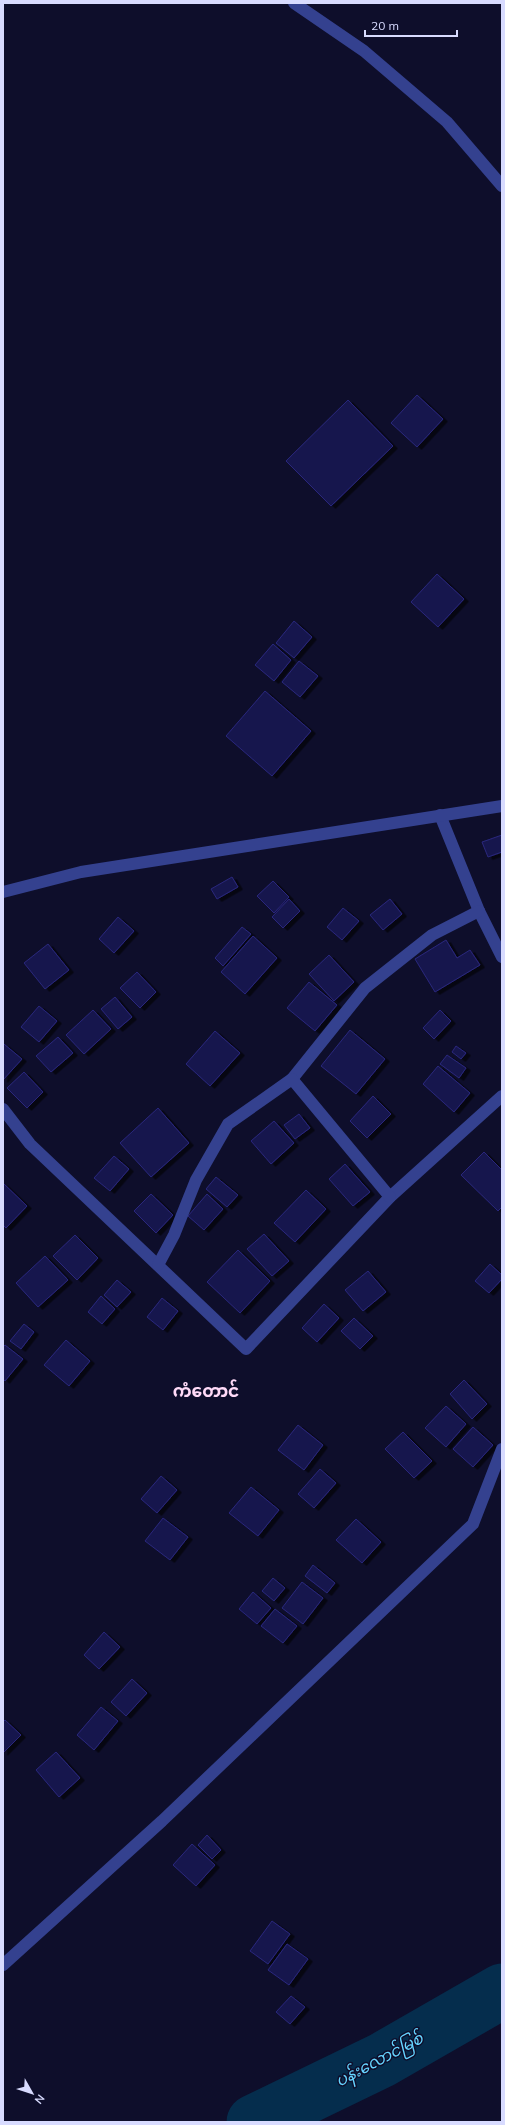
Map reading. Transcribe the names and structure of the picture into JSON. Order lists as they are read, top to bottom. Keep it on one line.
{"districts":["ကံတောင်"],"water":["ပန်းလောင်မြစ်"],"scale_bar":"20 m","north":"bottom right"}
